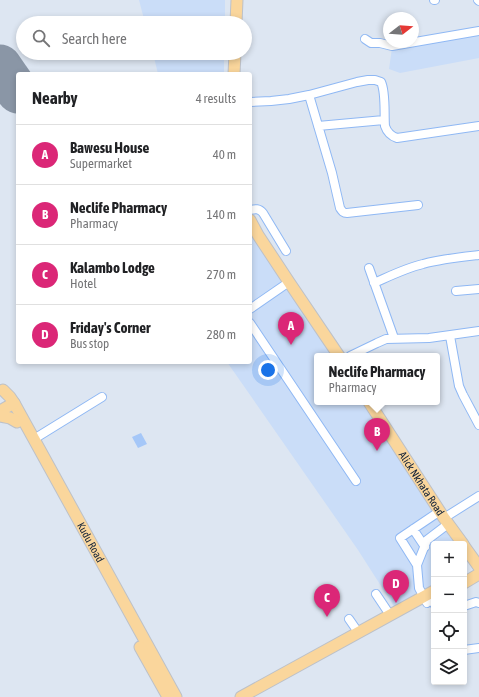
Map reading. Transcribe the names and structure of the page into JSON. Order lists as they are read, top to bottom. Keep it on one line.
{"streets":{"main road":["Alick Nkhata Road","Kudu Road"]},"north":"right","page":{"search":"Search here","heading":["Nearby","4 results"],"list":[{"mark":"A","name":"Bawesu House","note":"Supermarket","value":"40 m"},{"mark":"B","name":"Neclife Pharmacy","note":"Pharmacy","value":"140 m"},{"mark":"C","name":"Kalambo Lodge","note":"Hotel","value":"270 m"},{"mark":"D","name":"Friday's Corner","note":"Bus stop","value":"280 m"}],"pins":["A","B","D","C"],"popup":["Neclife Pharmacy","Pharmacy"],"map_buttons":["+","−"]}}
